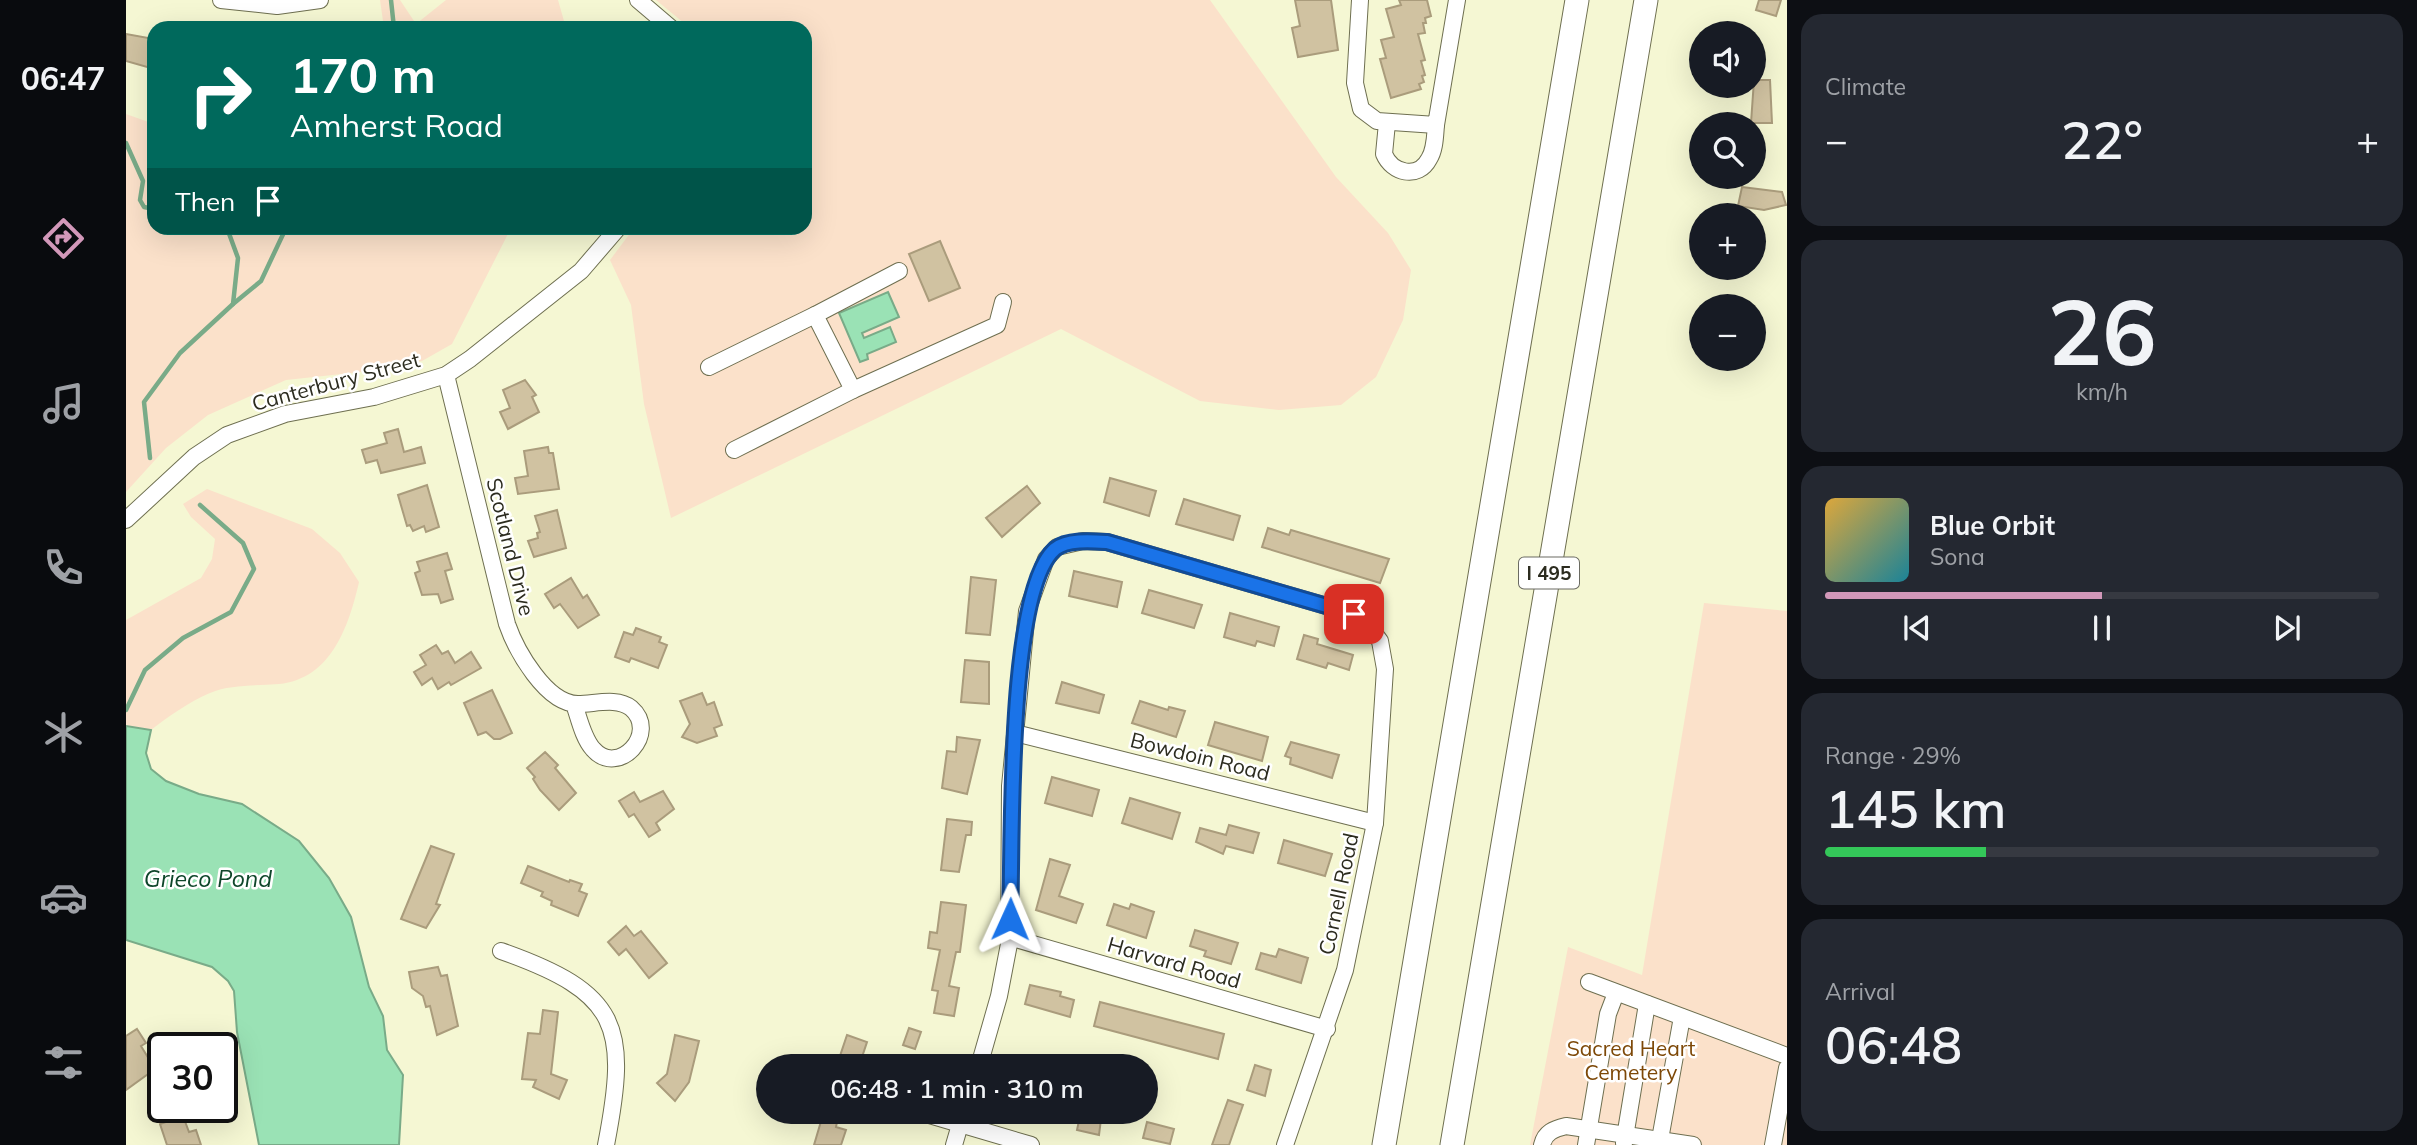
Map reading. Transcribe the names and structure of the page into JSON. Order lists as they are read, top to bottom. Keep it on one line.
{"streets":{"highway":["I 495"],"street":["Canterbury Street","Scotland Drive","Bowdoin Road","Cornell Road","Harvard Road"]},"crossings":[["Canterbury Street","Scotland Drive"],["Bowdoin Road","Cornell Road"],["Cornell Road","Harvard Road"]],"water":["Grieco Pond"],"parks":["Sacred Heart Cemetery"],"page":{"tabs":"06:47","tile":["Climate",["26","km/h"],["Range · 29%","145 km"],["Arrival","06:48"]],"map_buttons":["+","−"],"turn":["170 m","Amherst Road"],"heat":["−","22°","+"],"then":"Then","song":["Blue Orbit","Sona"],"limit":"30","trip":"06:48 · 1 min · 310 m"}}
